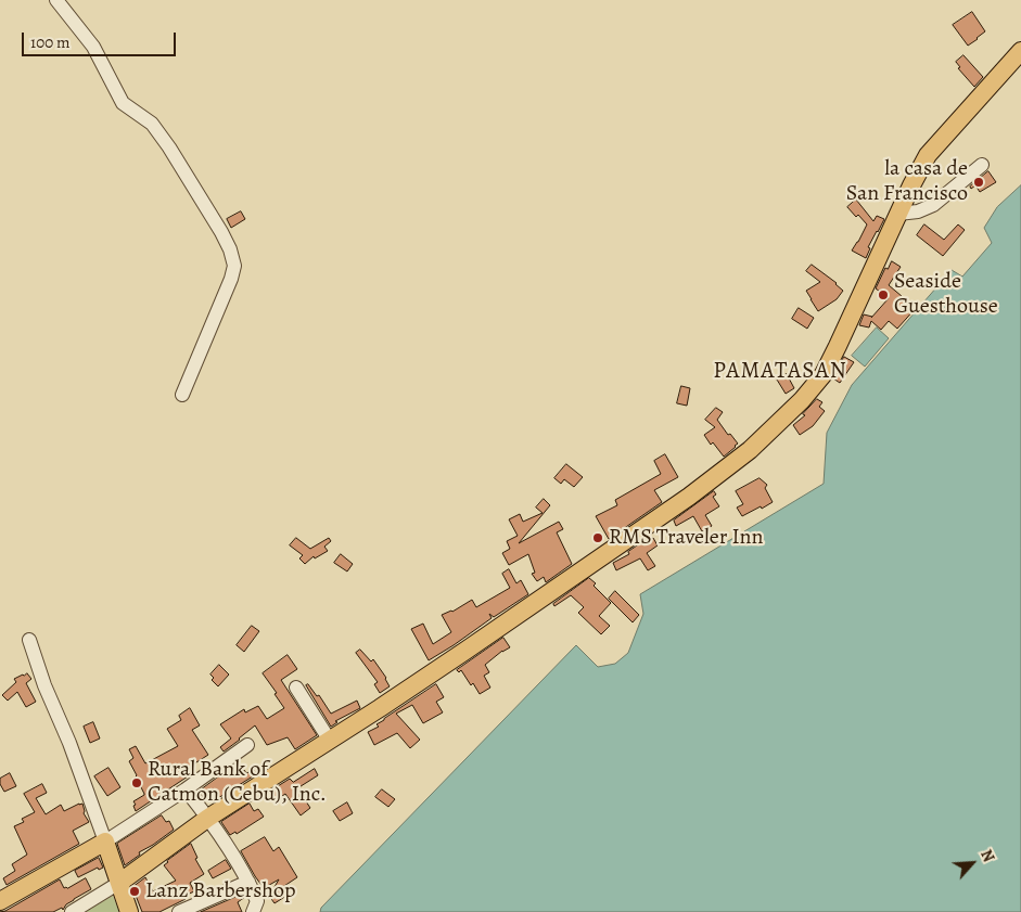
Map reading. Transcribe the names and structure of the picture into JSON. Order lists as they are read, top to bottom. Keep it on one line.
{"districts":["PAMATASAN"],"places":["la casa de San Francisco","Seaside Guesthouse","RMS Traveler Inn","Rural Bank of Catmon (Cebu), Inc.","Lanz Barbershop"],"scale_bar":"100 m","north":"top right"}
